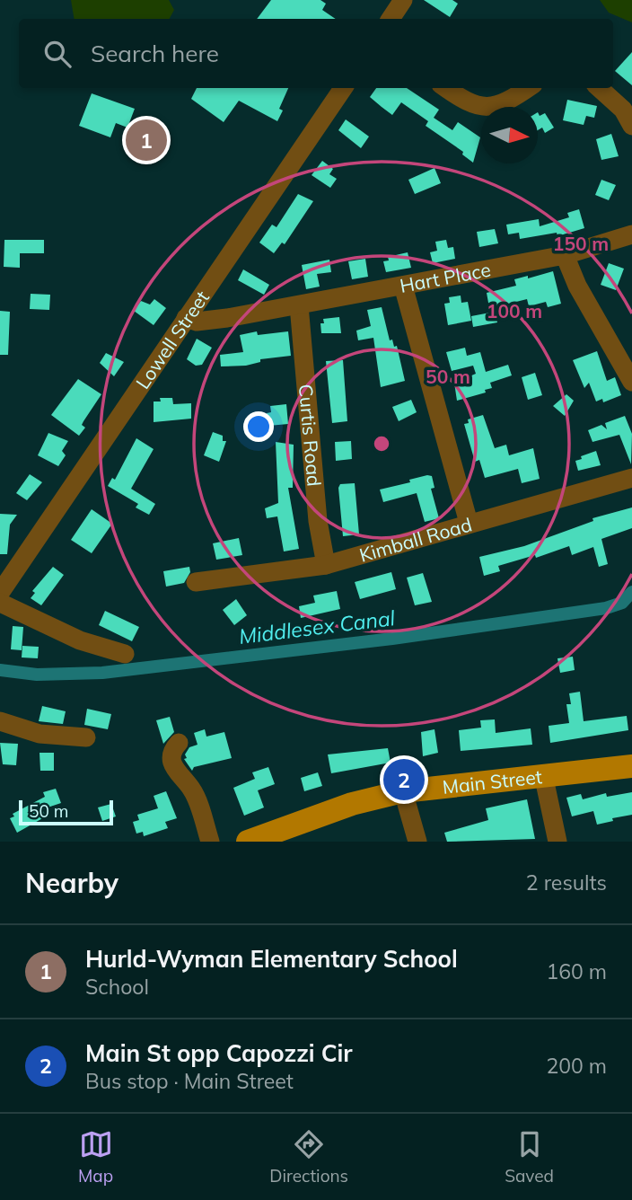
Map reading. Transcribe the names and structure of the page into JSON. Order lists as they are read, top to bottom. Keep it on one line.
{"streets":{"main road":["Main Street"],"street":["Hart Place","Lowell Street","Curtis Road","Kimball Road"]},"crossings":[["Hart Place","Lowell Street"],["Hart Place","Curtis Road"],["Curtis Road","Kimball Road"]],"water":["Middlesex Canal"],"scale_bar":"50 m","north":"right","page":{"search":"Search here","pins":["1","2"],"scale":"50 m","heading":["Nearby","2 results"],"list":[{"mark":"1","name":"Hurld-Wyman Elementary School","note":"School","value":"160 m"},{"mark":"2","name":"Main St opp Capozzi Cir","note":"Bus stop · Main Street","value":"200 m"}],"nav":["Map","Directions","Saved"]},"rings":["150 m","100 m","50 m"]}
